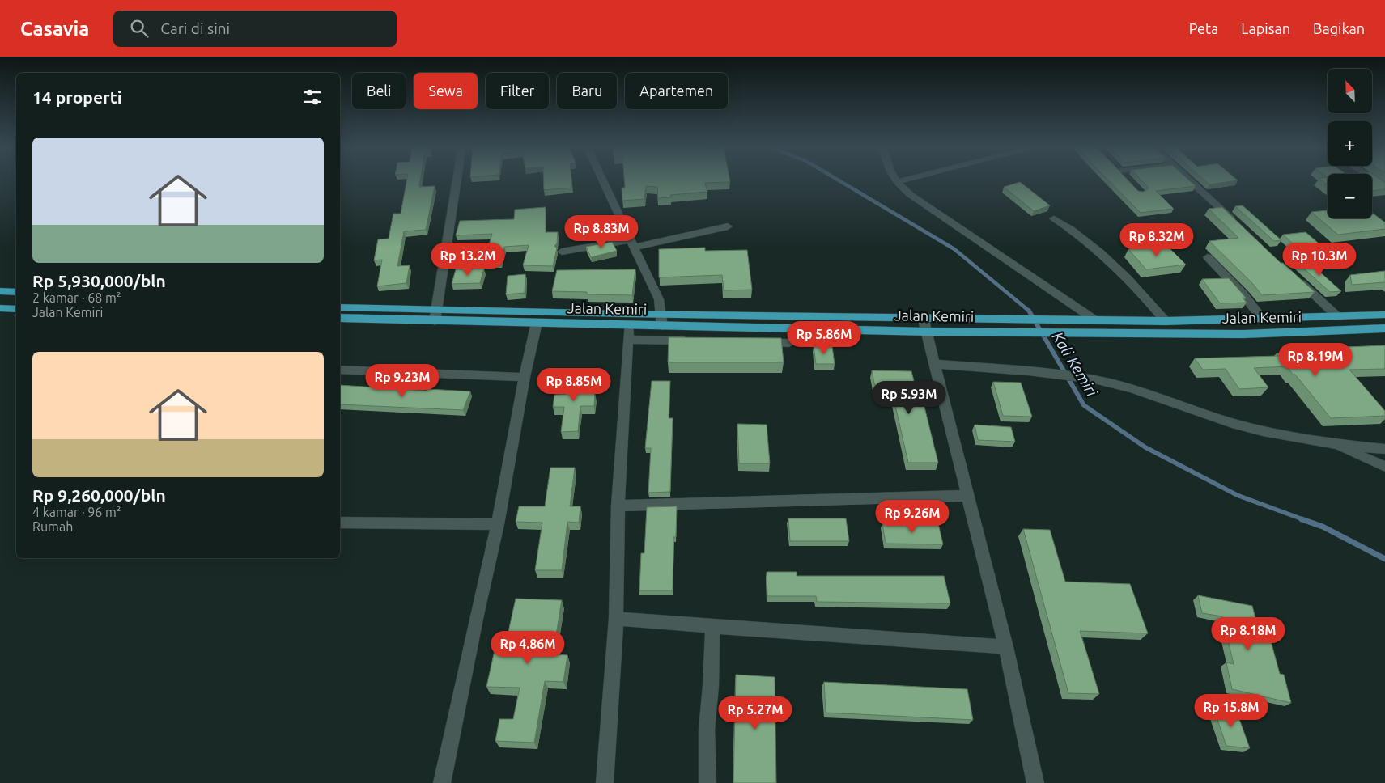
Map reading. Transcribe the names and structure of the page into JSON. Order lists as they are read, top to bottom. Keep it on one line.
{"streets":{"highway":["Jalan Kemiri"]},"water":["Kali Kemiri"],"north":"top left","page":{"header":"Casavia","search":"Cari di sini","nav":["Peta","Lapisan","Bagikan"],"map_buttons":["+","−"],"chip":["Beli","Sewa","Filter","Baru","Apartemen"],"heading":"14 properti","list":[{"name":"Rp 5,930,000/bln","note":"2 kamar · 68 m² · Jalan Kemiri"},{"name":"Rp 9,260,000/bln","note":"4 kamar · 96 m² · Rumah"}],"price":["Rp 8.83M","Rp 8.32M","Rp 13.2M","Rp 10.3M","Rp 5.86M","Rp 8.19M","Rp 9.23M","Rp 8.85M","Rp 5.93M","Rp 9.26M","Rp 8.18M","Rp 4.86M","Rp 15.8M","Rp 5.27M"]}}
